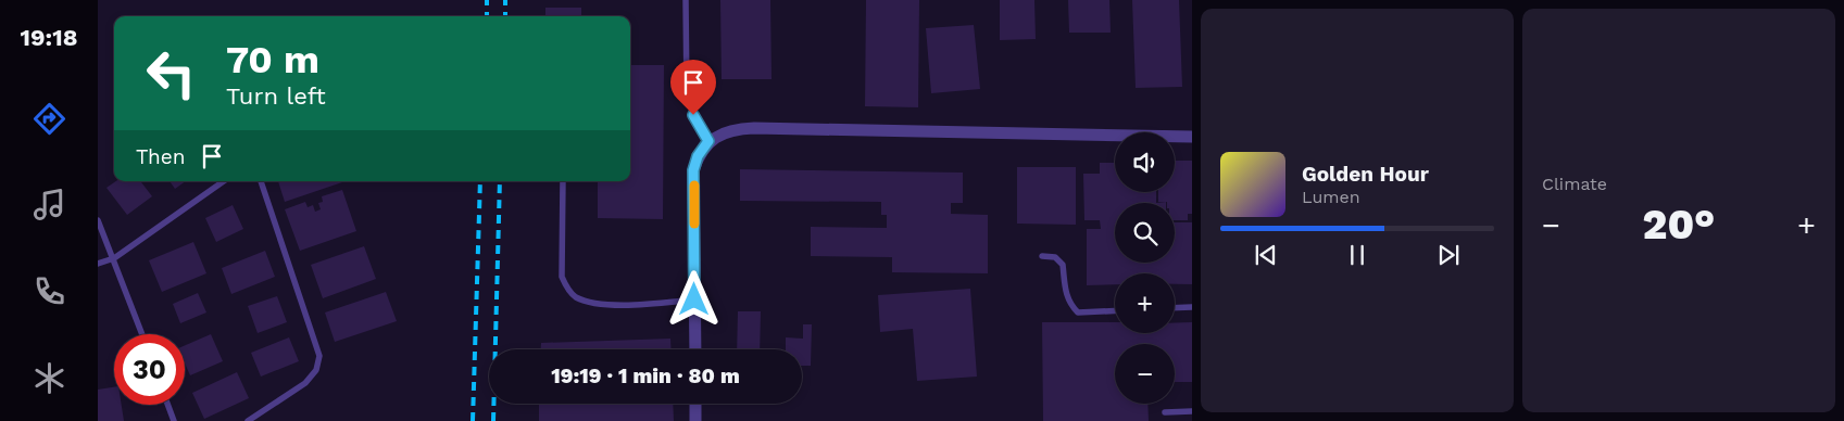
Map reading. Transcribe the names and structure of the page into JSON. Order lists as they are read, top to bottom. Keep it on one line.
{"page":{"tabs":"19:18","tile":"Climate","turn":["70 m","Turn left"],"then":"Then","map_buttons":["+","−"],"song":["Golden Hour","Lumen"],"heat":["−","20°","+"],"limit":"30","trip":"19:19 · 1 min · 80 m"}}
